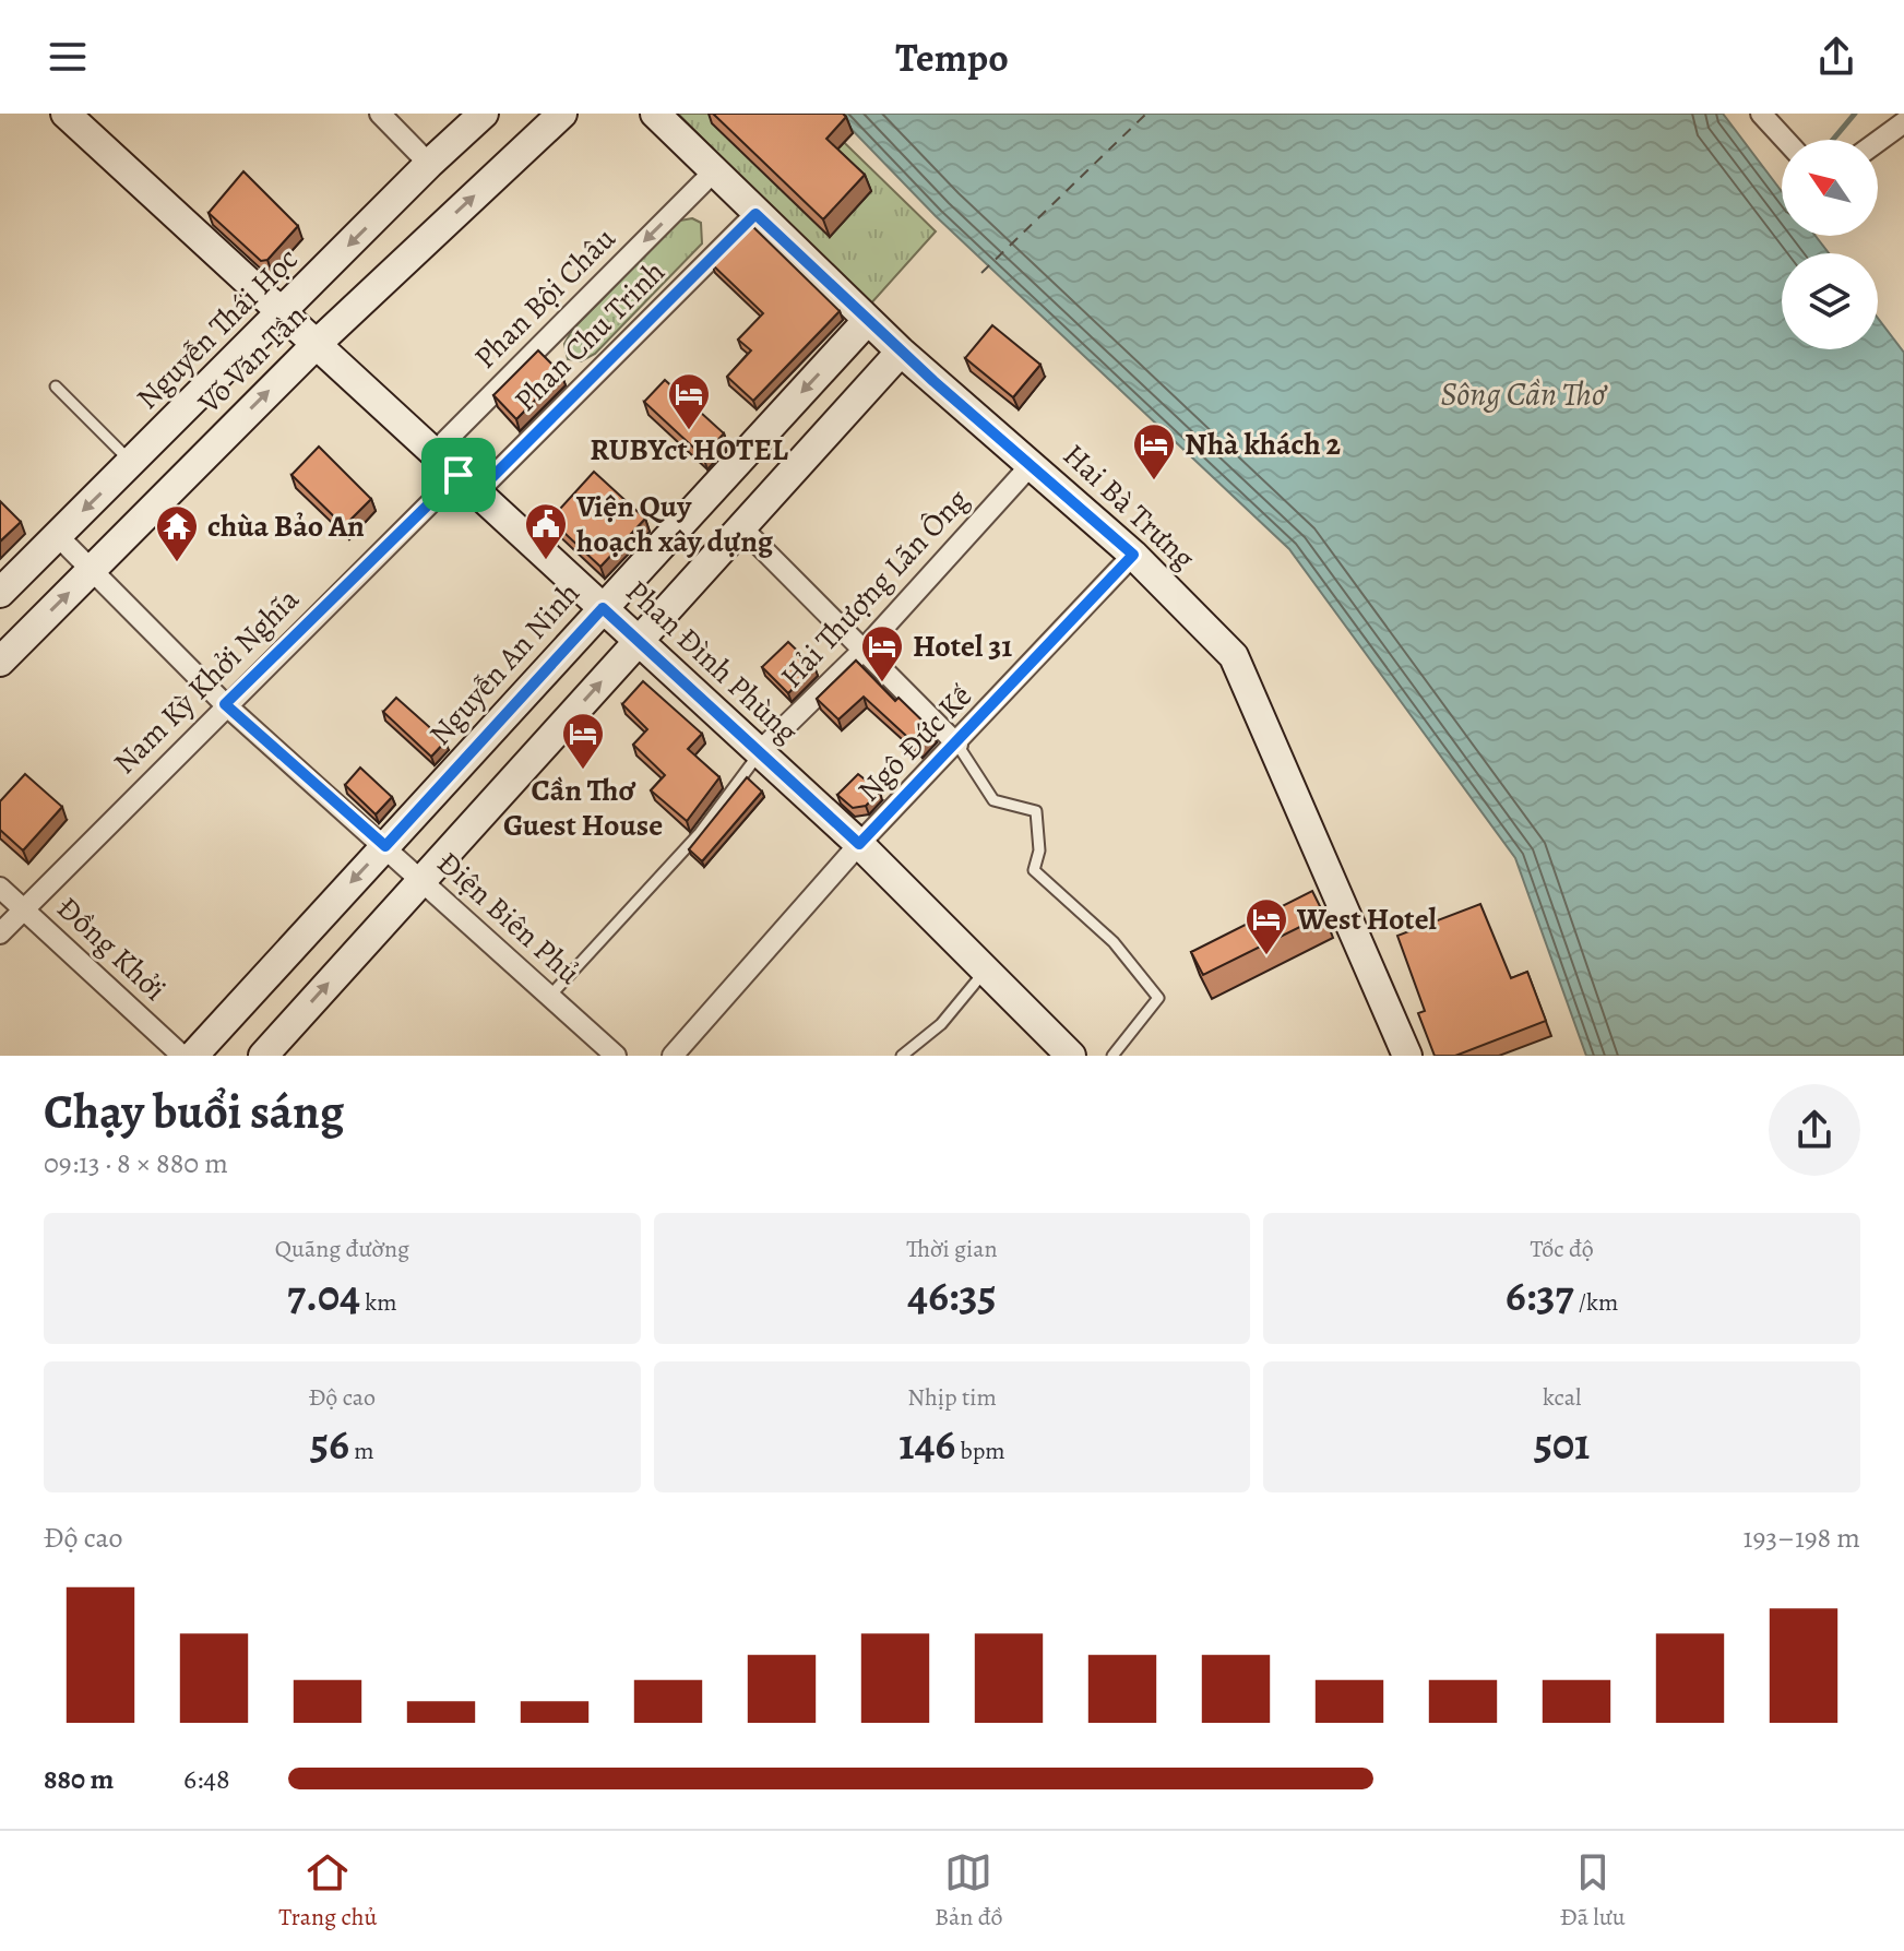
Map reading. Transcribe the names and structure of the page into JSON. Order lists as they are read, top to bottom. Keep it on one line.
{"streets":{"street":["Phan Bội Châu","Nguyễn Thái Học","Phan Chu Trinh","Võ Văn Tần","Hai Bà Trưng","Hải Thượng Lãn Ông","Phan Đình Phùng","Nguyễn An Ninh","Nam Kỳ Khởi Nghĩa","Ngô Đức Kế","Điện Biên Phủ","Đồng Khởi"]},"crossings":[["Phan Bội Châu","Phan Chu Trinh"],["Phan Bội Châu","Hai Bà Trưng"],["Phan Bội Châu","Phan Đình Phùng"],["Phan Bội Châu","Nam Kỳ Khởi Nghĩa"],["Nguyễn Thái Học","Phan Đình Phùng"],["Nguyễn Thái Học","Điện Biên Phủ"],["Phan Chu Trinh","Hai Bà Trưng"],["Phan Chu Trinh","Phan Đình Phùng"],["Phan Chu Trinh","Nam Kỳ Khởi Nghĩa"],["Võ Văn Tần","Phan Đình Phùng"],["Võ Văn Tần","Điện Biên Phủ"],["Hai Bà Trưng","Hải Thượng Lãn Ông"],["Hai Bà Trưng","Nguyễn An Ninh"],["Hai Bà Trưng","Ngô Đức Kế"],["Hải Thượng Lãn Ông","Phan Đình Phùng"],["Phan Đình Phùng","Nguyễn An Ninh"],["Phan Đình Phùng","Nam Kỳ Khởi Nghĩa"],["Phan Đình Phùng","Ngô Đức Kế"],["Nguyễn An Ninh","Điện Biên Phủ"],["Nam Kỳ Khởi Nghĩa","Điện Biên Phủ"],["Nam Kỳ Khởi Nghĩa","Đồng Khởi"]],"one_way":["Phan Bội Châu","Nguyễn Thái Học","Võ Văn Tần"],"water":["Sông Cần Thơ"],"places":{"hotel":["RUBYct HOTEL","Nhà khách 2","Hotel 31","Cần Thơ Guest House","West Hotel"],"public building":["Viện Quy hoạch xây dựng"],"temple":["chùa Bảo An"]},"north":"top left","page":{"header":"Tempo","heading":["Chạy buổi sáng","09:13 · 8 × 880 m"],"stats":[["Quãng đường","7.04 km"],["Thời gian","46:35"],["Tốc độ","6:37 /km"],["Độ cao","56 m"],["Nhịp tim","146 bpm"],["kcal","501"]],"chart":["Độ cao","193–198 m"],"list":[{"name":"880 m","note":"6:48"}],"tabs":["Trang chủ","Bản đồ","Đã lưu"]}}
